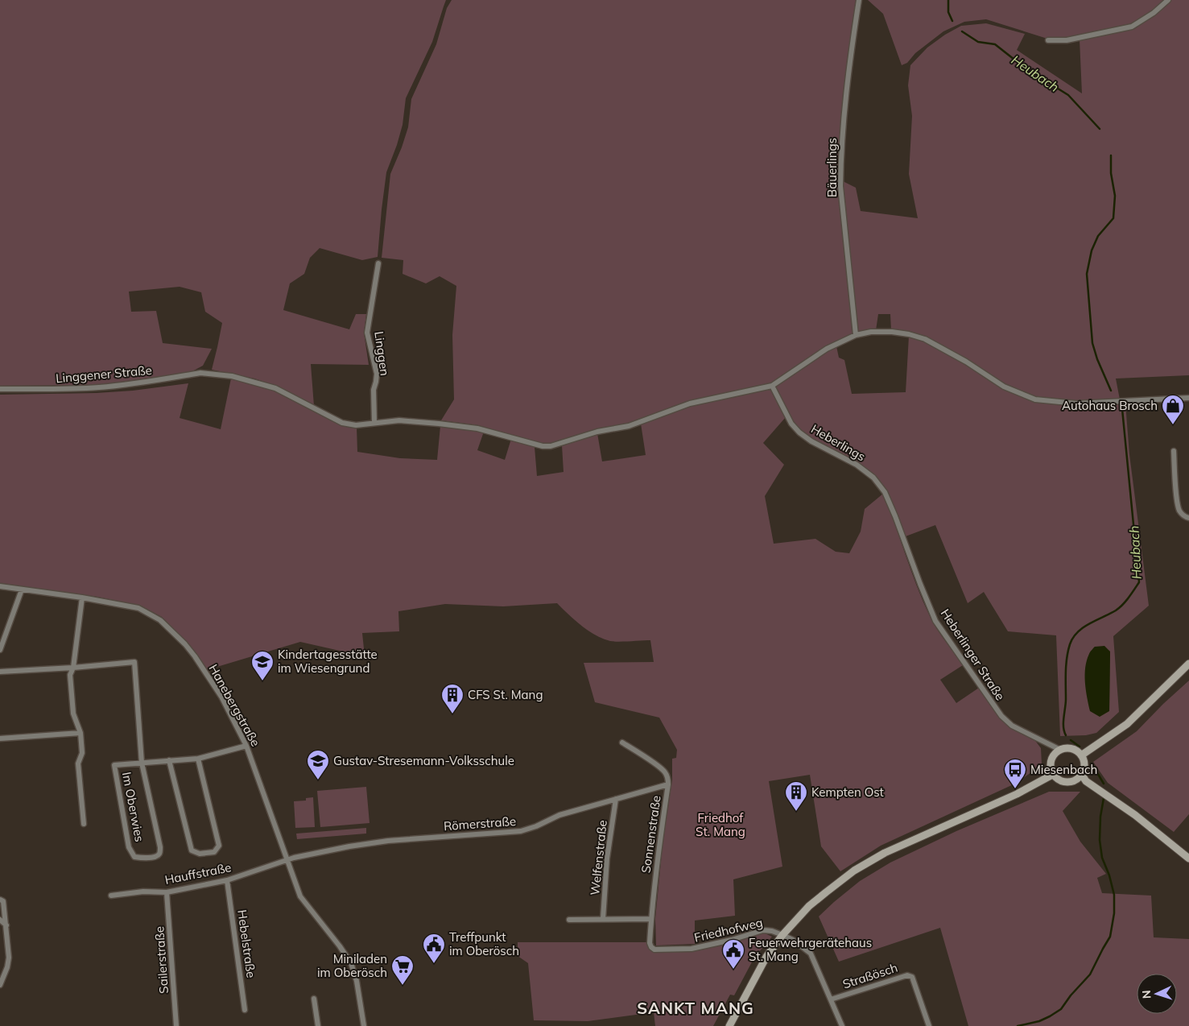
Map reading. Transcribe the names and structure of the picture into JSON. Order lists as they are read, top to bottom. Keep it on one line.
{"streets":{"street":["Bäuerlings","Linggen","Linggener Straße","Heberlings","Heberlinger Straße","Hanebergstraße","Im Oberwies","Römerstraße","Sonnenstraße","Welfenstraße","Hauffstraße","Friedhofweg","Hebelstraße","Sailerstraße","Straßösch"]},"crossings":[["Linggen","Linggener Straße"],["Linggener Straße","Heberlings"],["Heberlings","Heberlinger Straße"],["Hanebergstraße","Im Oberwies"],["Hanebergstraße","Römerstraße"],["Hanebergstraße","Hauffstraße"],["Römerstraße","Sonnenstraße"],["Römerstraße","Welfenstraße"],["Römerstraße","Hauffstraße"],["Sonnenstraße","Friedhofweg"],["Hauffstraße","Hebelstraße"],["Hauffstraße","Sailerstraße"],["Friedhofweg","Straßösch"]],"districts":["SANKT MANG"],"water":["Heubach"],"parks":["Friedhof St. Mang"],"places":{"shop":["Autohaus Brosch"],"school or university":["Kindertagesstätte im Wiesengrund","Gustav-Stresemann-Volksschule"],"building":["CFS St. Mang","Kempten Ost"],"bus stop":["Miesenbach"],"public building":["Treffpunkt im Oberösch","Feuerwehrgerätehaus St. Mang"],"supermarket":["Miniladen im Oberösch"]},"north":"left"}
